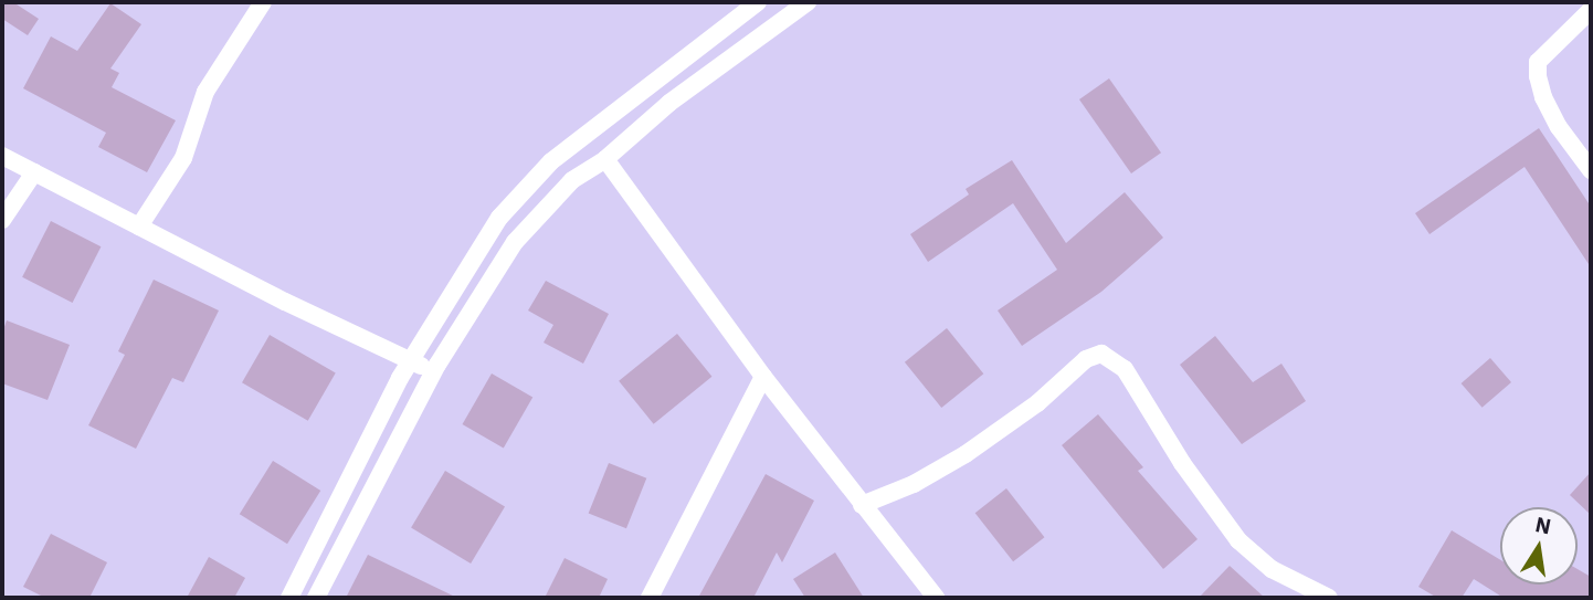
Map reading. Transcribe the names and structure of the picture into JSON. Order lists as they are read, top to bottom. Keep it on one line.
{"north":"top"}
